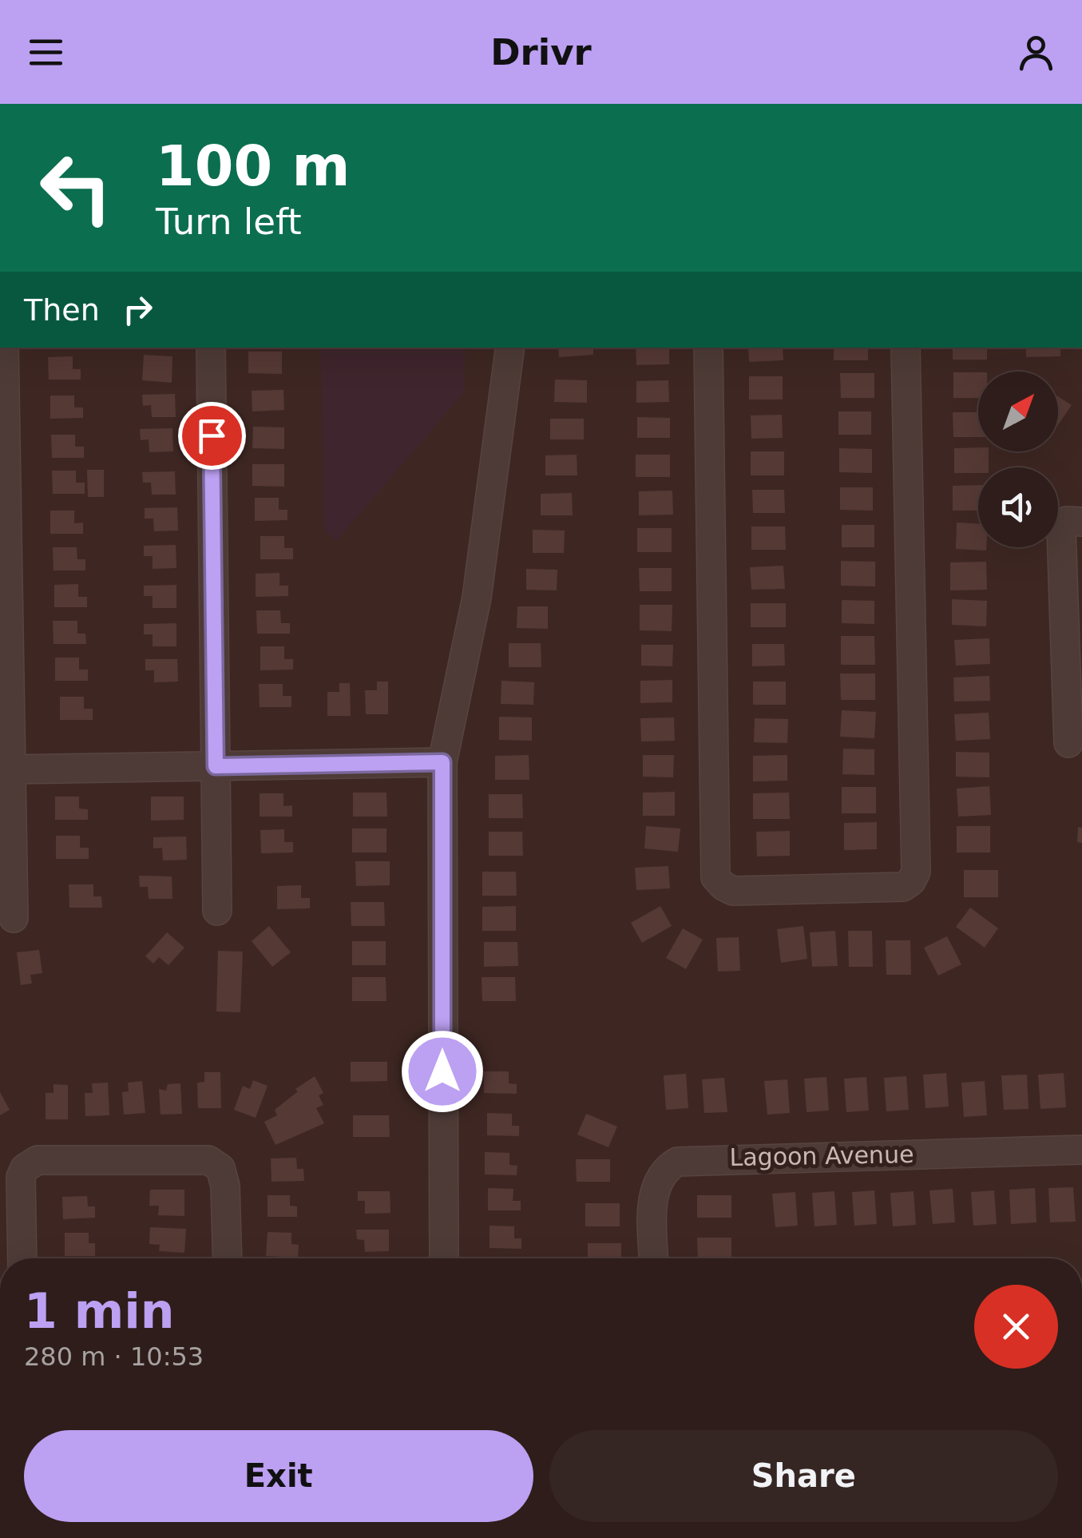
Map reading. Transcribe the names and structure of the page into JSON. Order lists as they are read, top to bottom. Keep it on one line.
{"streets":{"street":["Lagoon Avenue"]},"north":"top right","page":{"header":"Drivr","turn":["100 m","Turn left"],"then":"Then","heading":["1 min","280 m · 10:53"],"buttons":["Exit","Share"]}}
